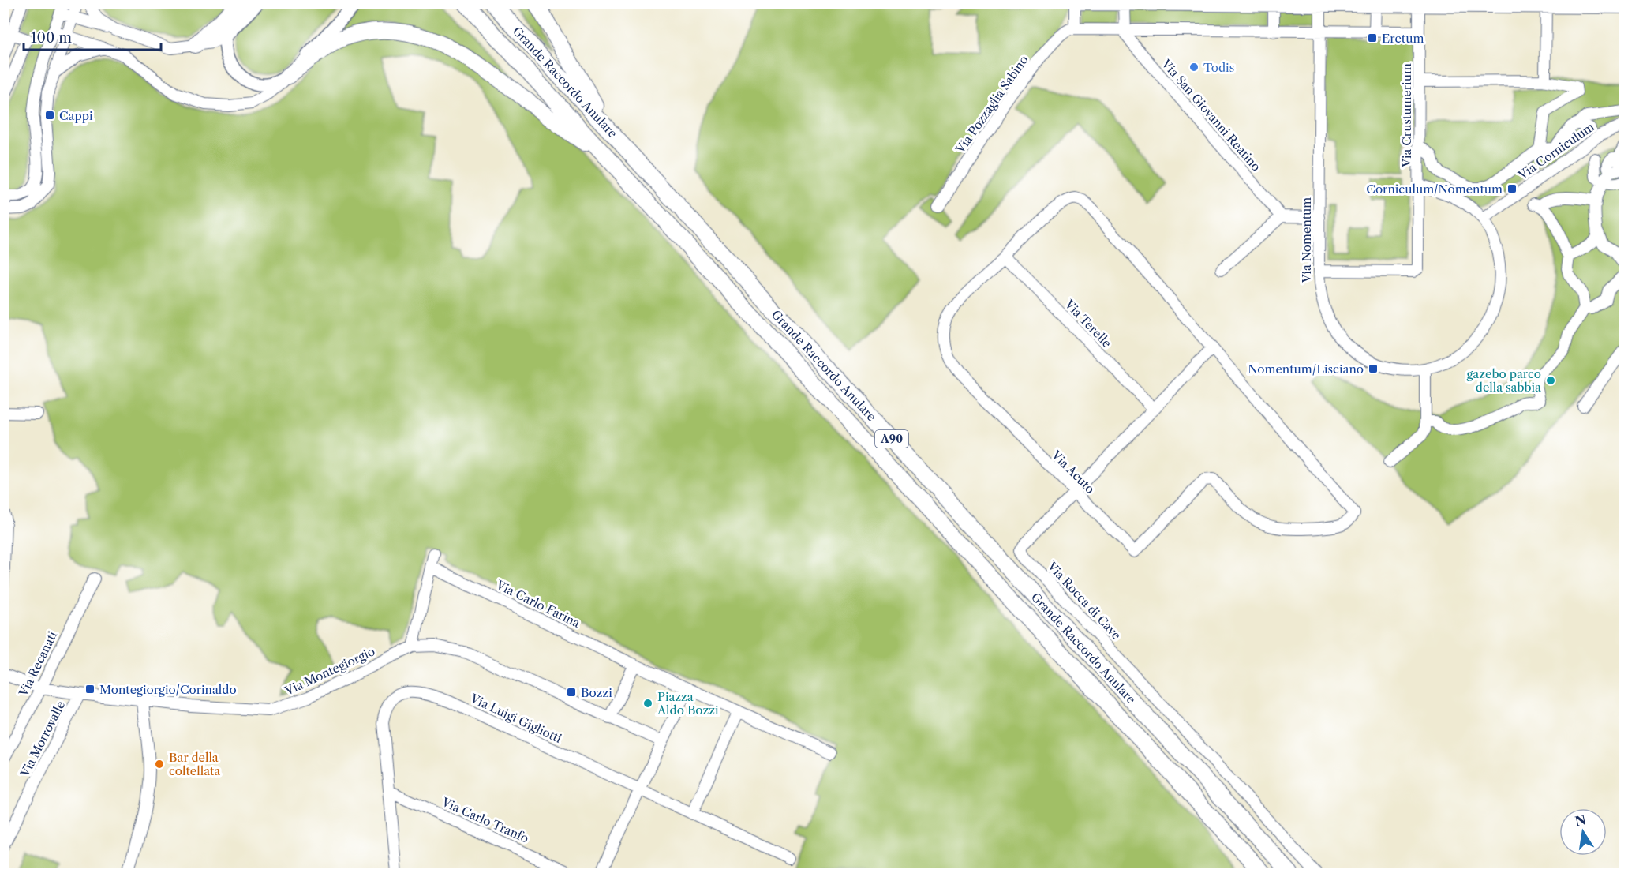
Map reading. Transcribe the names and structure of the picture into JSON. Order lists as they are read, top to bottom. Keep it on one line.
{"streets":{"highway":["Grande Raccordo Anulare","A90"],"street":["Via Pozzaglia Sabino","Via San Giovanni Reatino","Via Crustumerium","Via Corniculum","Via Nomentum","Via Terelle","Via Acuto","Via Rocca di Cave","Via Carlo Farina","Via Recanati","Via Montegiorgio","Via Luigi Gigliotti","Via Morrovalle","Via Carlo Tranfo"]},"crossings":[["Via Crustumerium","Via Nomentum"],["Via Corniculum","Via Nomentum"],["Via Terelle","Via Acuto"],["Via Terelle","Via Rocca di Cave"],["Via Acuto","Via Rocca di Cave"],["Via Recanati","Via Montegiorgio"],["Via Montegiorgio","Via Morrovalle"],["Via Luigi Gigliotti","Via Carlo Tranfo"]],"places":{"transit":["Eretum","Cappi","Corniculum/Nomentum","Nomentum/Lisciano","Montegiorgio/Corinaldo","Bozzi"],"other":["Todis","gazebo parco della sabbia","Piazza Aldo Bozzi","Bar della coltellata"]},"scale_bar":"100 m","north":"top"}
